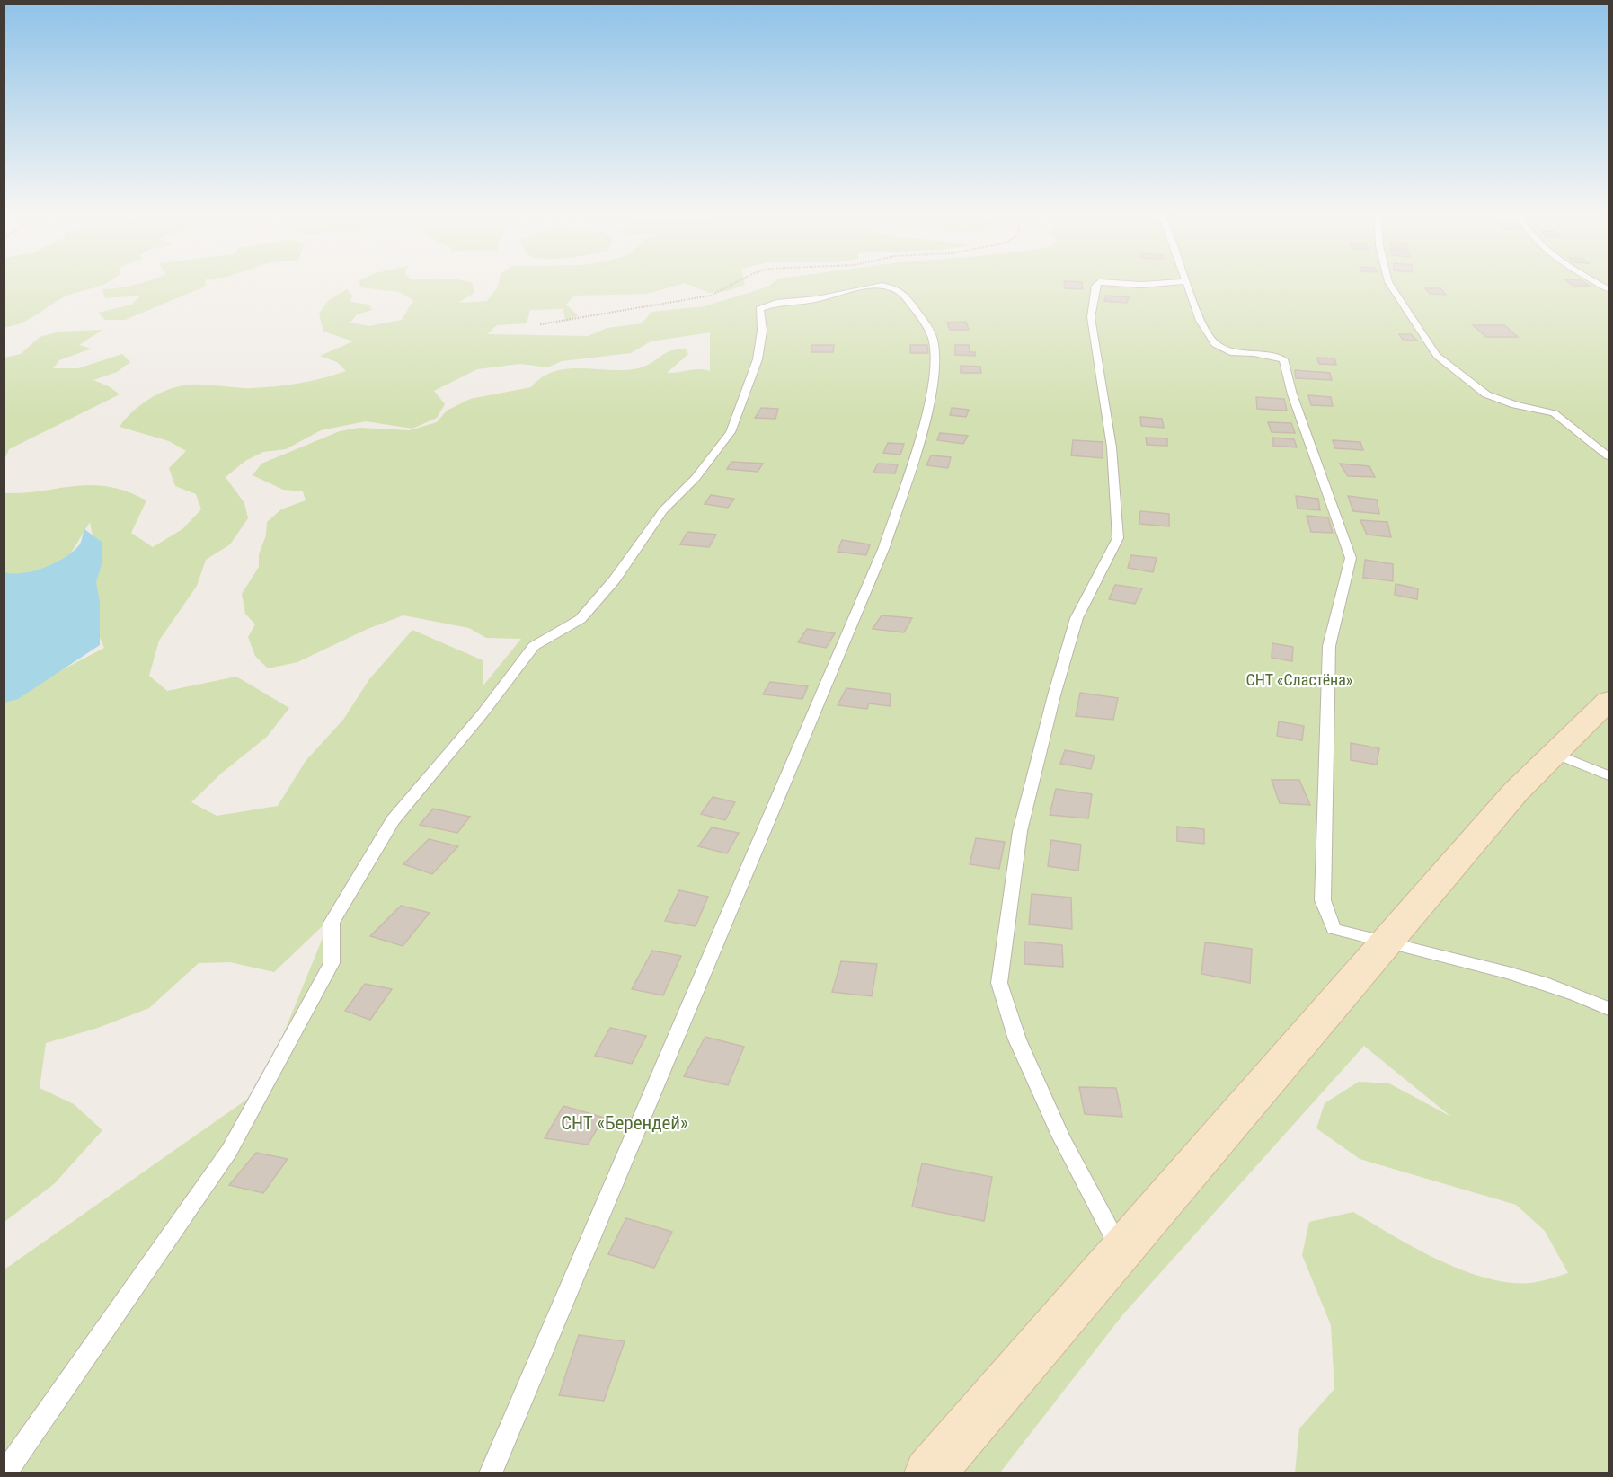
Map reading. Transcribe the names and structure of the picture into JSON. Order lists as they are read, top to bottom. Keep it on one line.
{"parks":["СНТ «Сластёна»","СНТ «Берендей»"]}
